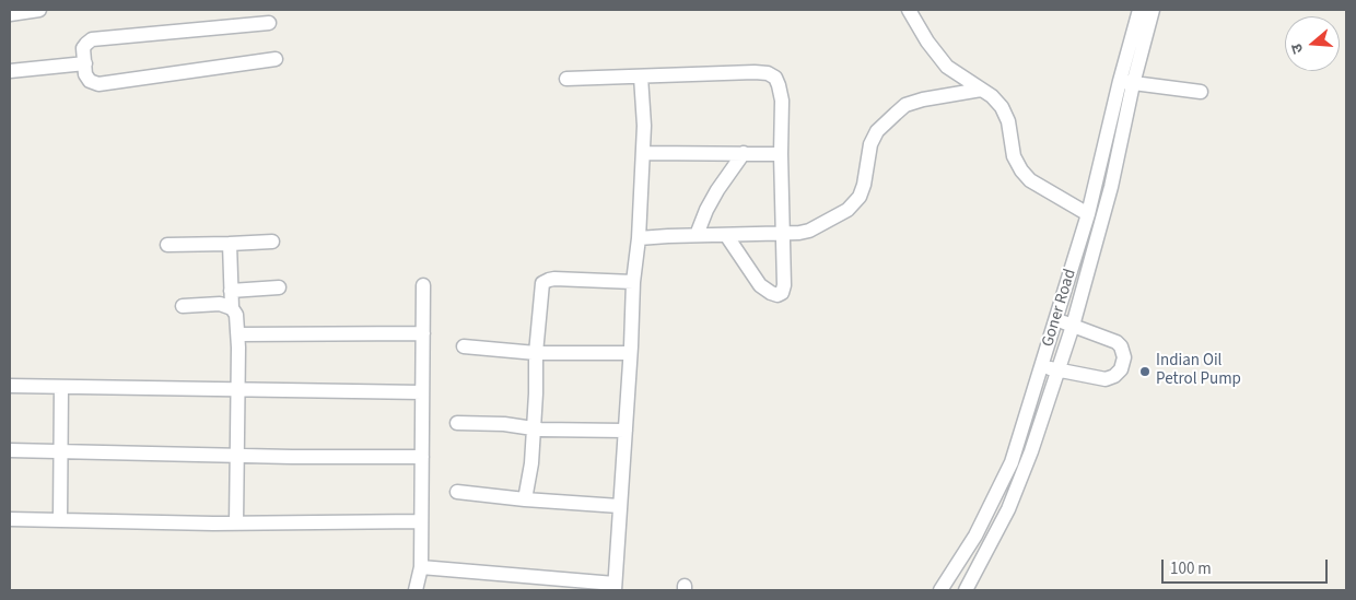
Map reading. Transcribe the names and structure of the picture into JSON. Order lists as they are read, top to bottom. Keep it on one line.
{"streets":{"street":["Goner Road"]},"places":["Indian Oil Petrol Pump"],"scale_bar":"100 m","north":"left"}
